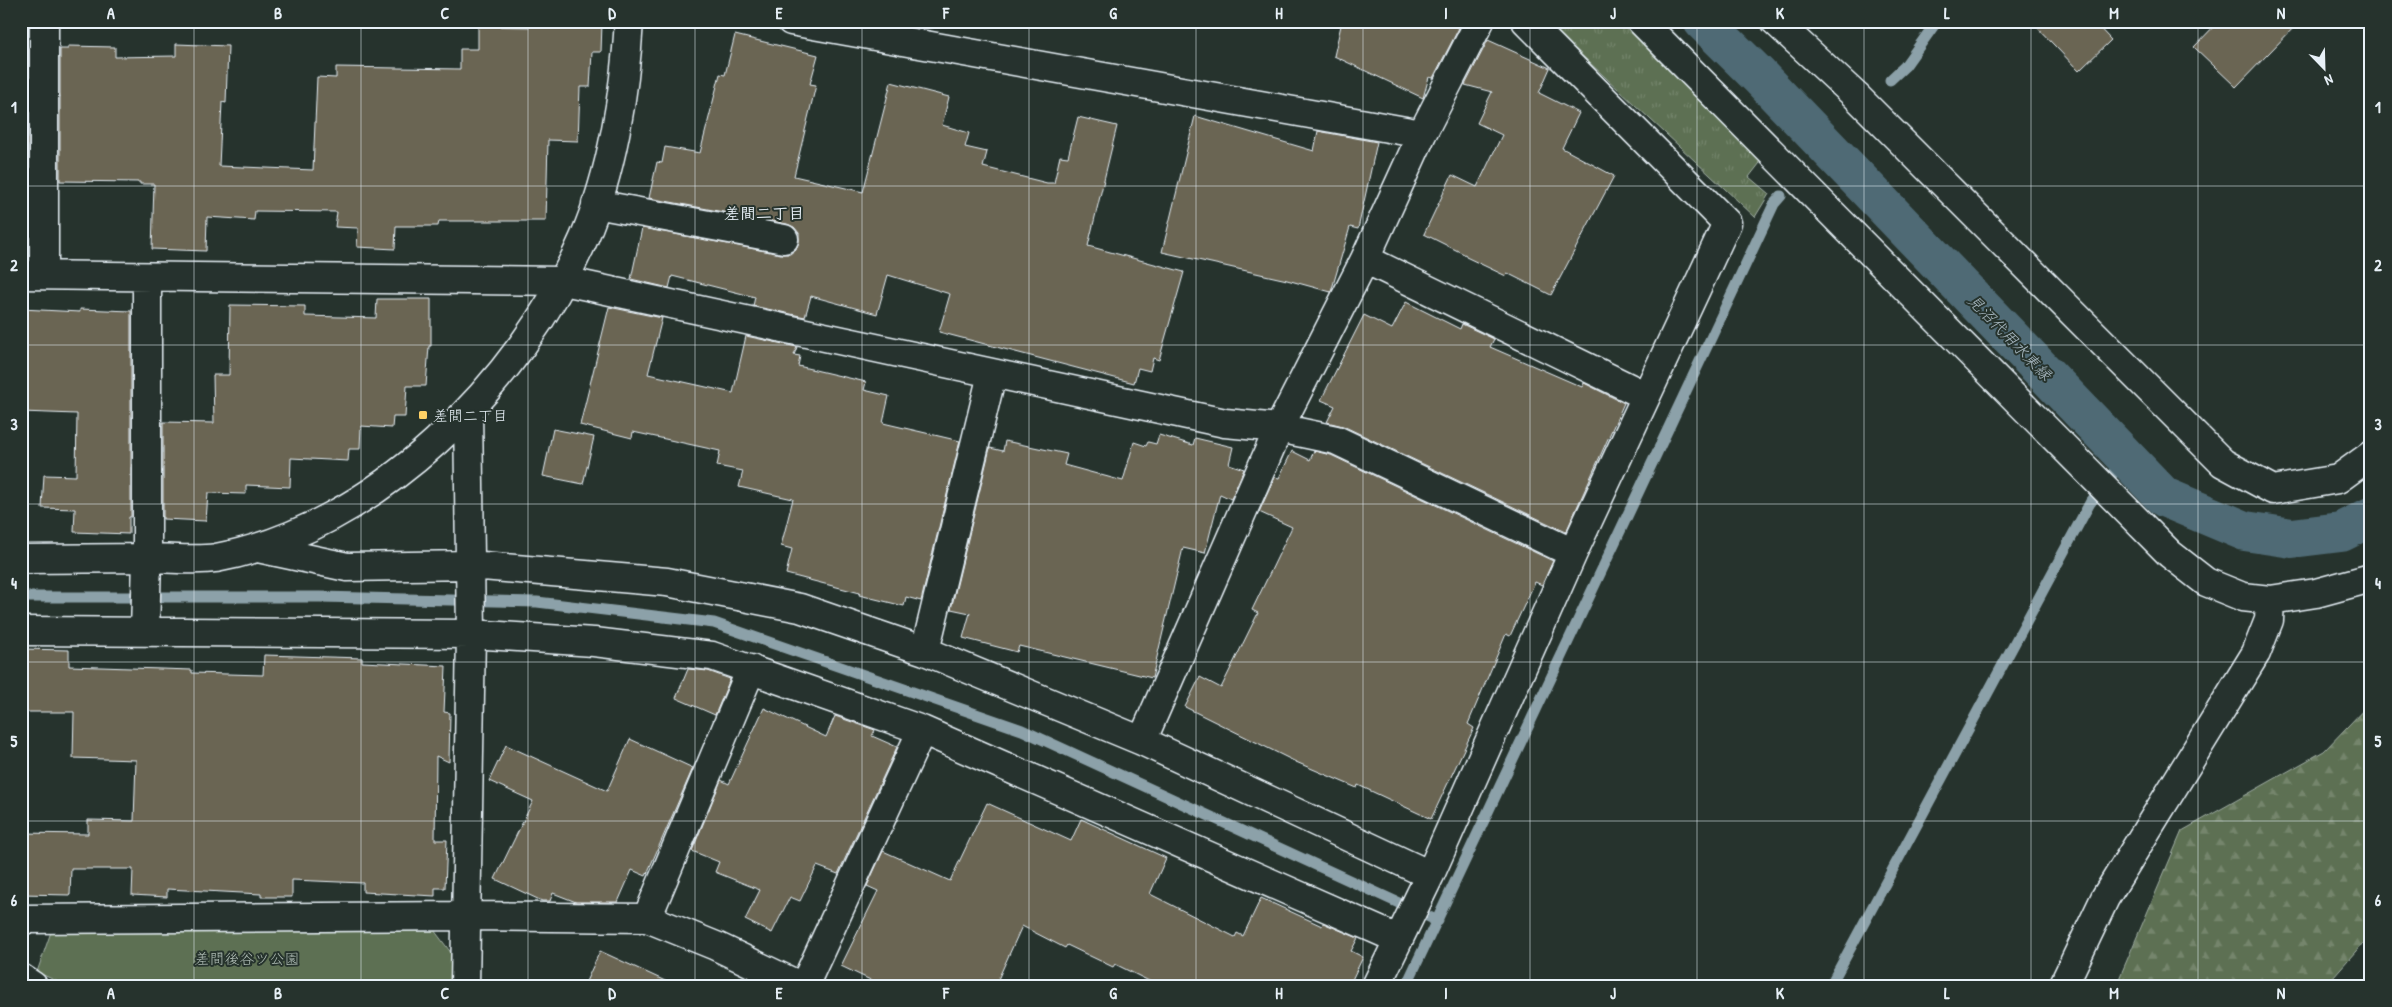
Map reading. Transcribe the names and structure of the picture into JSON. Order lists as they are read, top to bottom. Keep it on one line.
{"districts":["差間二丁目"],"water":["見沼代用水東縁"],"parks":["差間後谷ツ公園"],"places":{"transit":["差間二丁目"]},"north":"bottom right","grid":{"columns":["A","B","C","D","E","F","G","H","I","J","K","L","M","N"],"rows":["1","2","3","4","5","6"]}}
